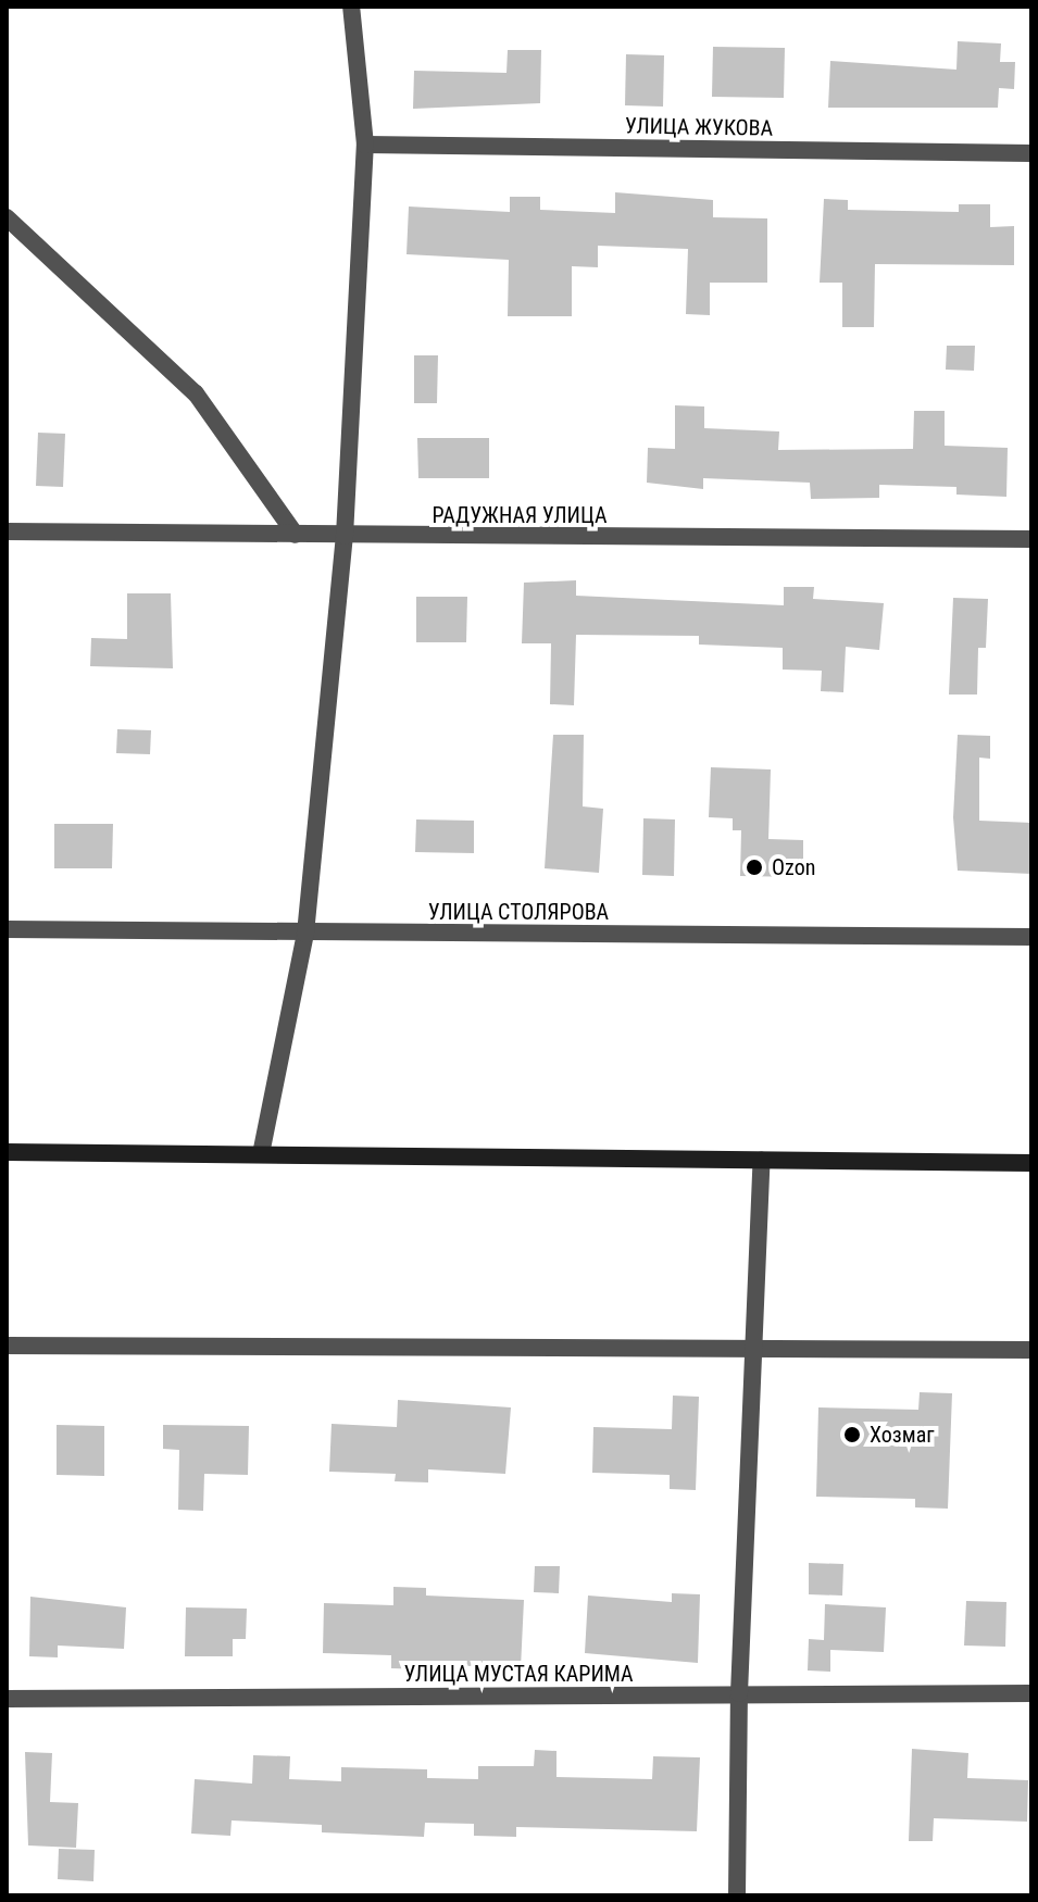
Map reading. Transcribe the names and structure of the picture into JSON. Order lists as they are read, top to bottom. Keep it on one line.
{"streets":{"street":["УЛИЦА ЖУКОВА","РАДУЖНАЯ УЛИЦА","УЛИЦА СТОЛЯРОВА","УЛИЦА МУСТАЯ КАРИМА"]},"places":["Ozon","Хозмаг"]}
